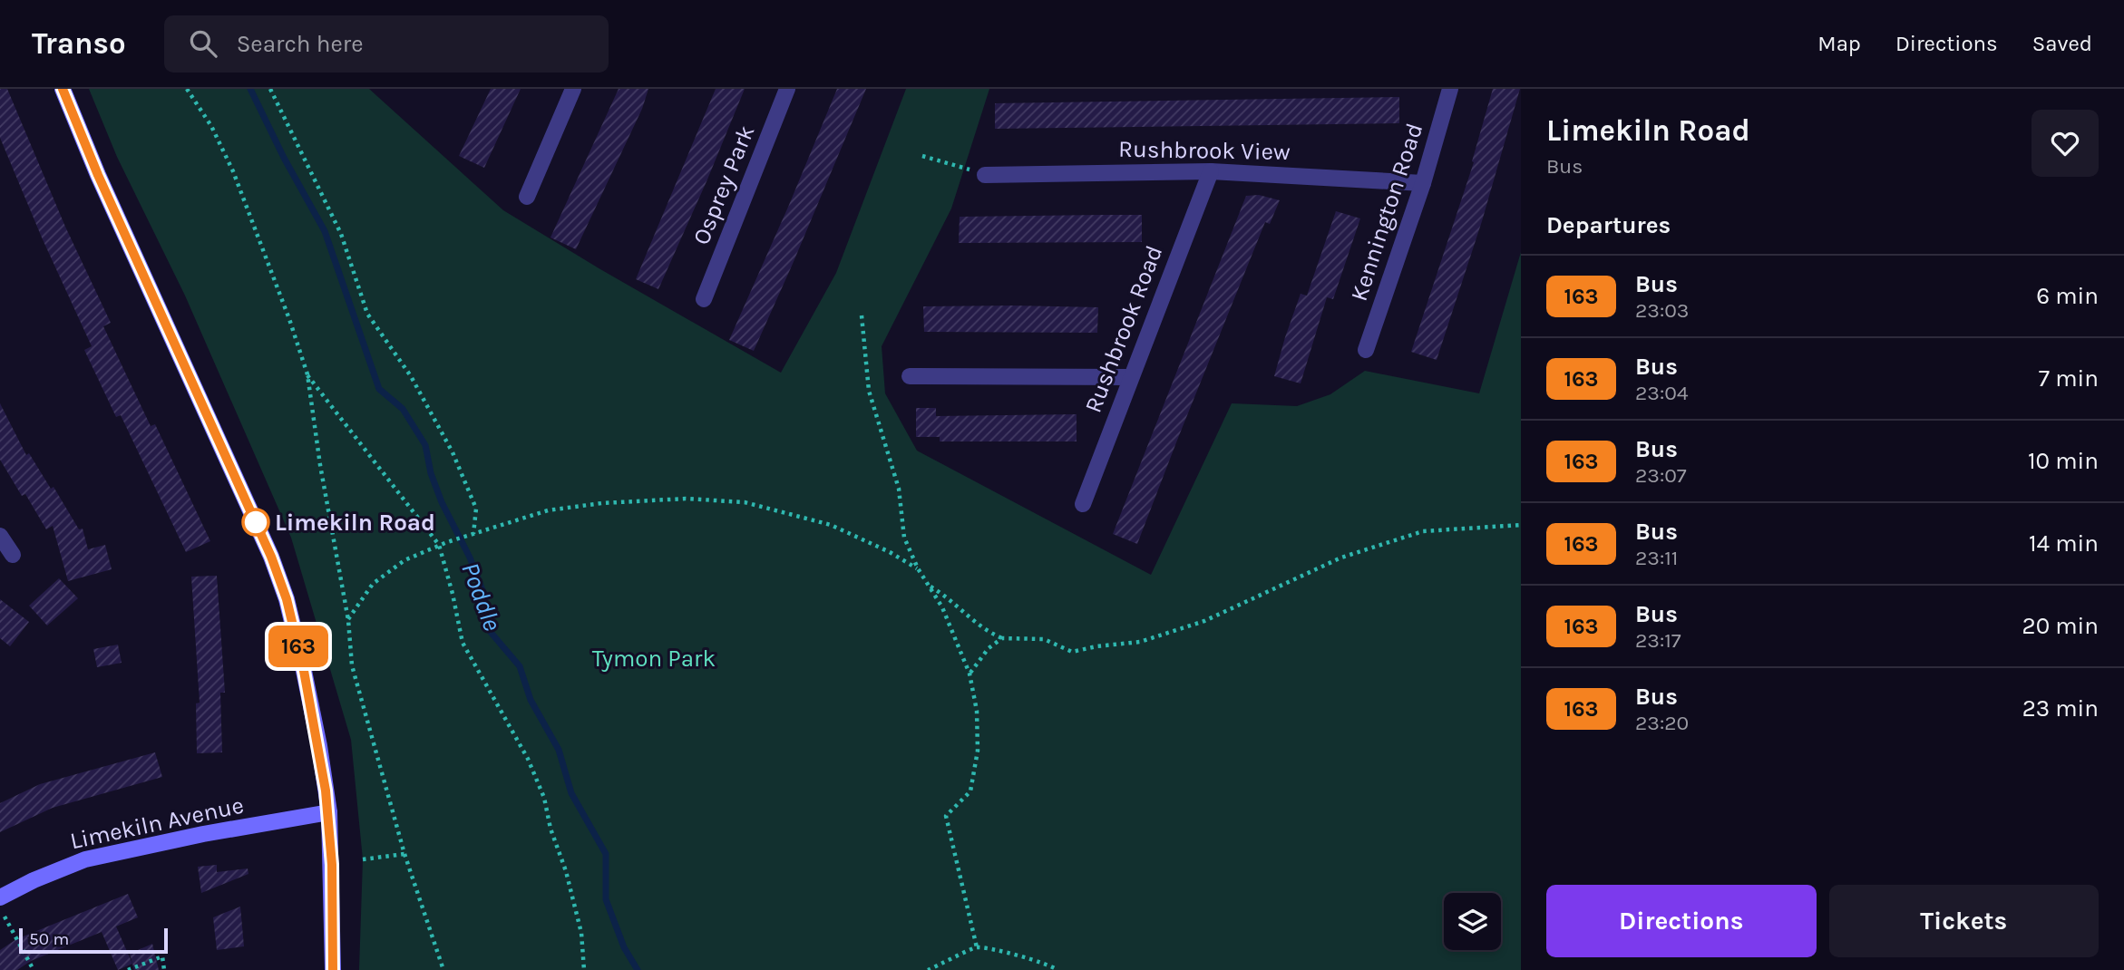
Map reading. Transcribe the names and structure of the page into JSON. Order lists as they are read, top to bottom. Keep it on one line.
{"streets":{"street":["Rushbrook View","Osprey Park","Kennington Road","Rushbrook Road","Limekiln Avenue"]},"crossings":[["Rushbrook View","Kennington Road"],["Rushbrook View","Rushbrook Road"]],"water":["Poddle"],"parks":["Tymon Park"],"places":["Limekiln Road"],"lines":["bus line 163"],"scale_bar":"50 m","page":{"header":"Transo","search":"Search here","nav":["Map","Directions","Saved"],"on_map":"163","heading":[["Limekiln Road","Bus"],"Departures"],"list":[{"mark":"163","name":"Bus","note":"23:03","value":"6 min"},{"mark":"163","name":"Bus","note":"23:04","value":"7 min"},{"mark":"163","name":"Bus","note":"23:07","value":"10 min"},{"mark":"163","name":"Bus","note":"23:11","value":"14 min"},{"mark":"163","name":"Bus","note":"23:17","value":"20 min"},{"mark":"163","name":"Bus","note":"23:20","value":"23 min"}],"buttons":["Directions","Tickets"],"scale":"50 m"}}
